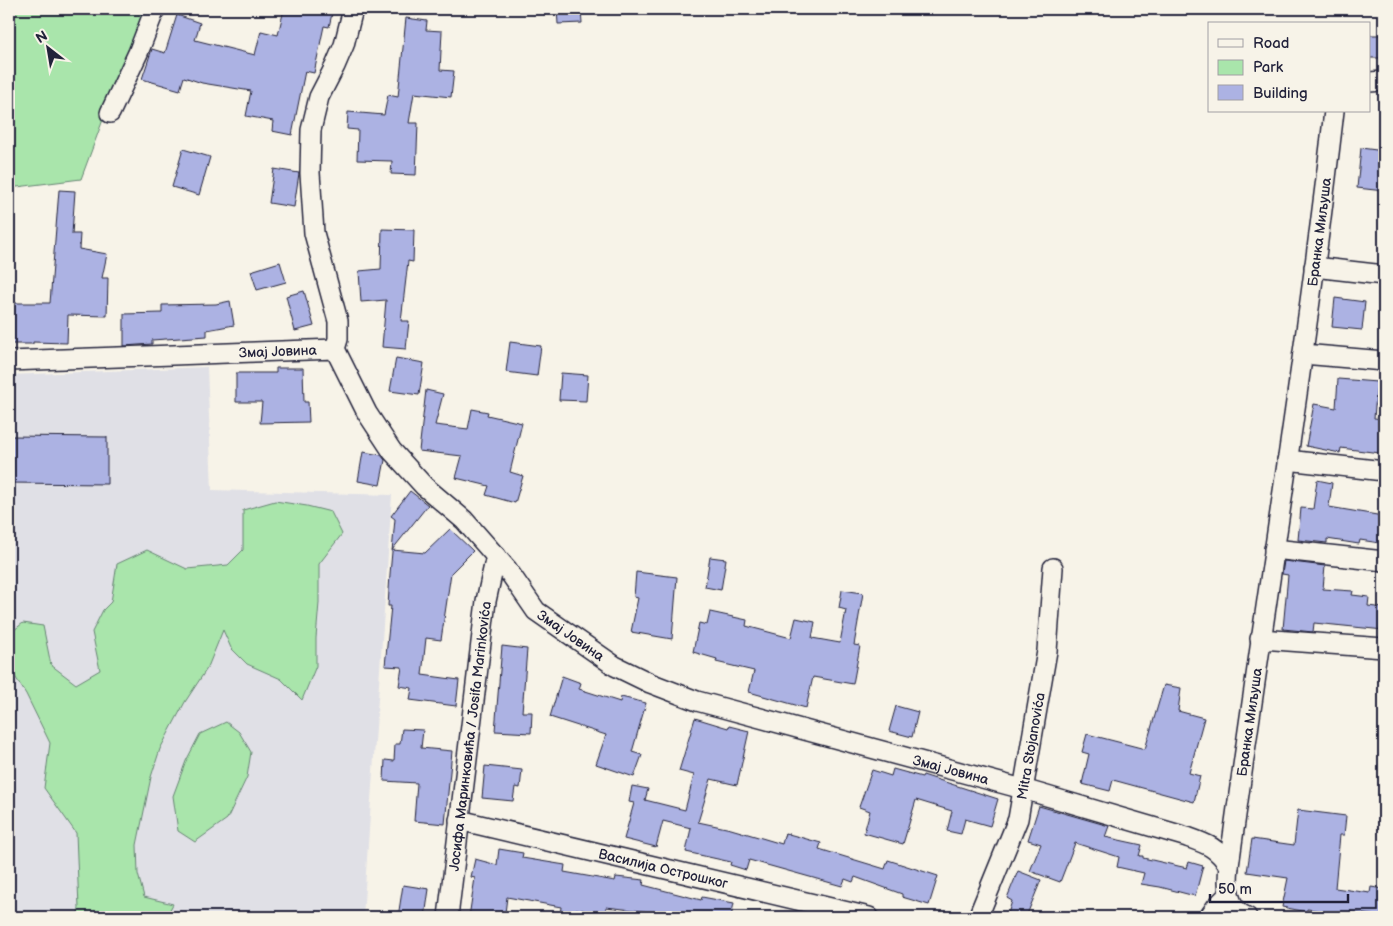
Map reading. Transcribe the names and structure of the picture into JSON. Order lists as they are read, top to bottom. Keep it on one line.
{"streets":{"street":["Бранка Миљуша","Змај Јовина","Јосифа Маринковића / Josifa Marinkovića","Mitra Stojanovića","Василија Острошког"]},"crossings":[["Бранка Миљуша","Змај Јовина"],["Змај Јовина","Јосифа Маринковића / Josifa Marinkovića"],["Змај Јовина","Mitra Stojanovića"],["Јосифа Маринковића / Josifa Marinkovića","Василија Острошког"]],"legend":["Road","Park","Building"],"scale_bar":"50 m","north":"top left"}
